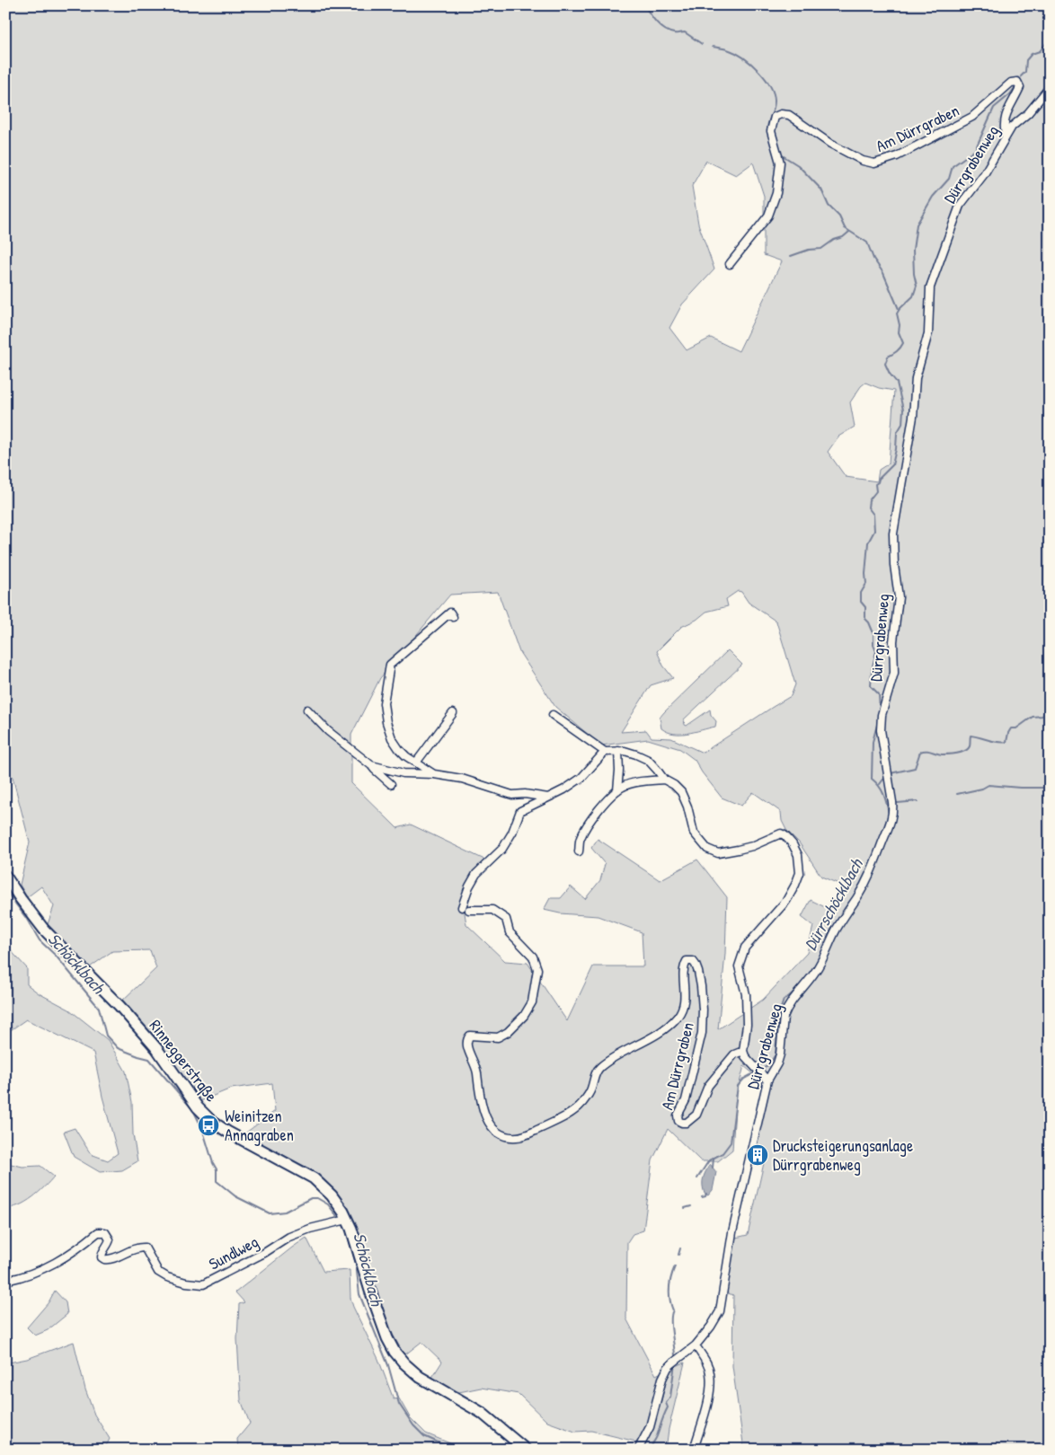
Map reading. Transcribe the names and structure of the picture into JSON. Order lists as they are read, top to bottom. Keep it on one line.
{"streets":{"main road":["Rinneggerstraße"],"street":["Am Dürrgraben","Dürrgrabenweg","Sundlweg"]},"crossings":[["Am Dürrgraben","Dürrgrabenweg"],["Rinneggerstraße","Sundlweg"]],"water":["Dürrschöcklbach","Schöcklbach"],"places":{"bus stop":["Weinitzen Annagraben"],"building":["Drucksteigerungsanlage Dürrgrabenweg"]}}
